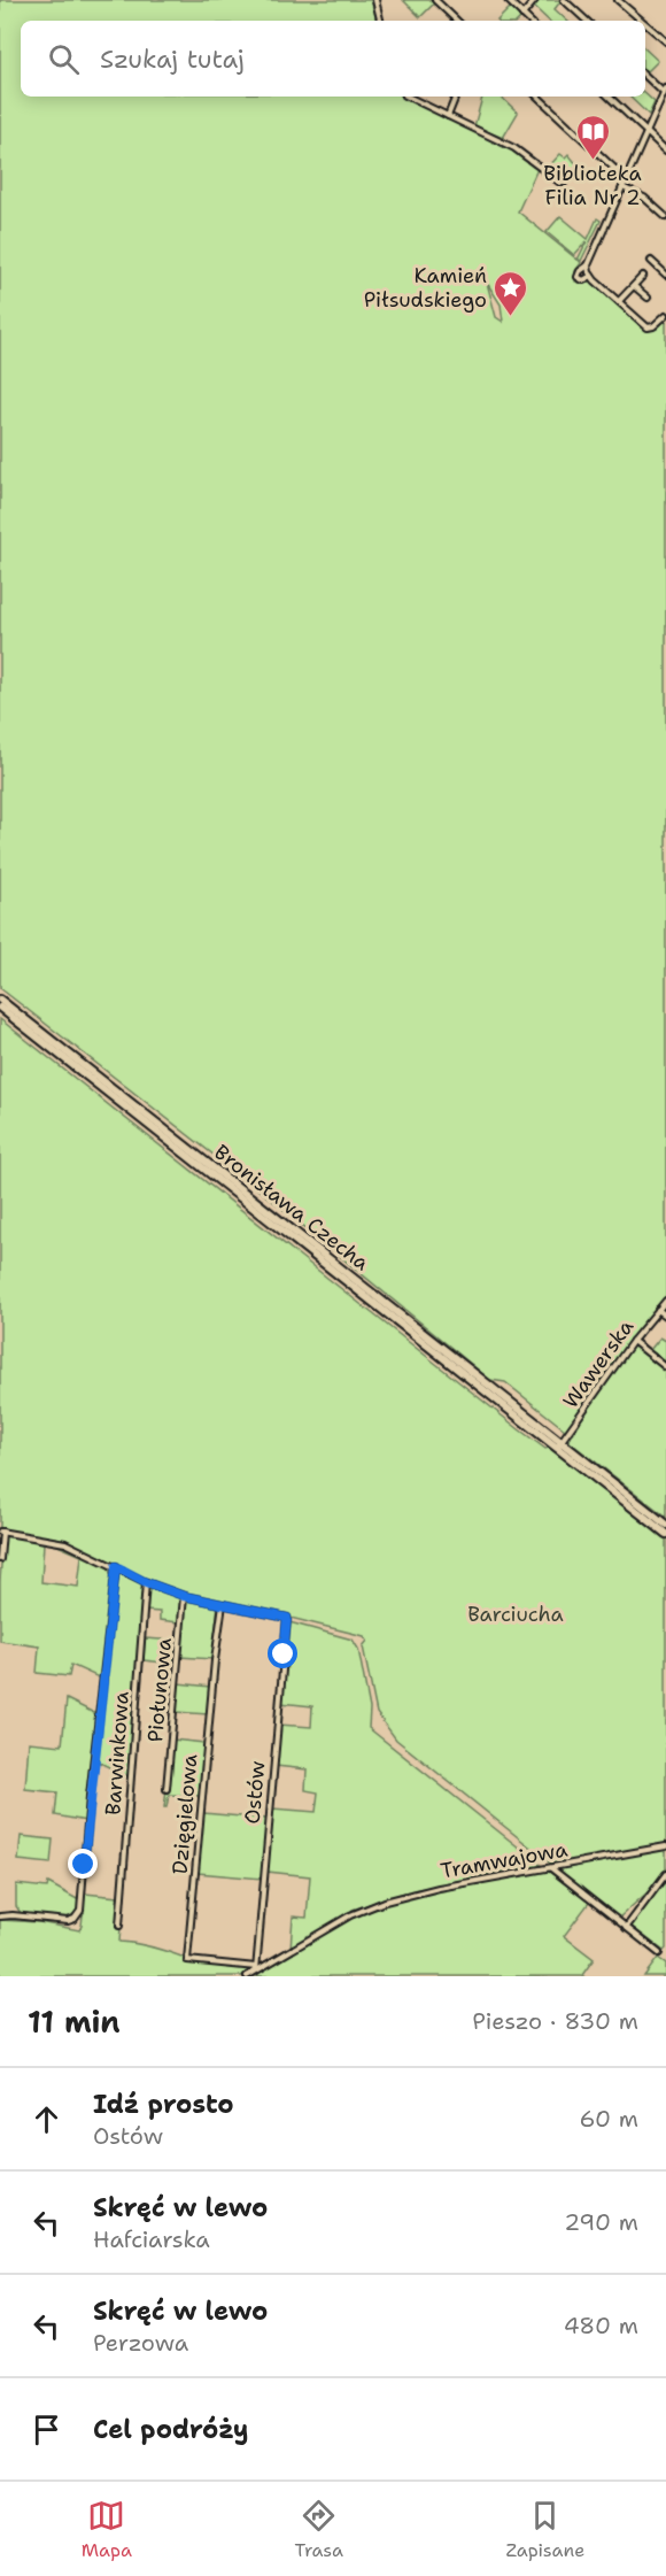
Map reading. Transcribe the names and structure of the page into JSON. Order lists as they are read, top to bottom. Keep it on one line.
{"streets":{"main road":["Bronisława Czecha"],"street":["Wawerska","Piołunowa","Barwinkowa","Ostów","Dzięgielowa","Tramwajowa"]},"crossings":[["Bronisława Czecha","Wawerska"],["Ostów","Dzięgielowa"],["Ostów","Tramwajowa"],["Dzięgielowa","Tramwajowa"]],"parks":["Barciucha"],"places":{"library":["Biblioteka Filia Nr 2"],"place":["Kamień Piłsudskiego"]},"page":{"search":"Szukaj tutaj","heading":["11 min","Pieszo · 830 m"],"list":[["Idź prosto","Ostów","60 m"],["Skręć w lewo","Hafciarska","290 m"],["Skręć w lewo","Perzowa","480 m"],"Cel podróży"],"nav":["Mapa","Trasa","Zapisane"]}}
